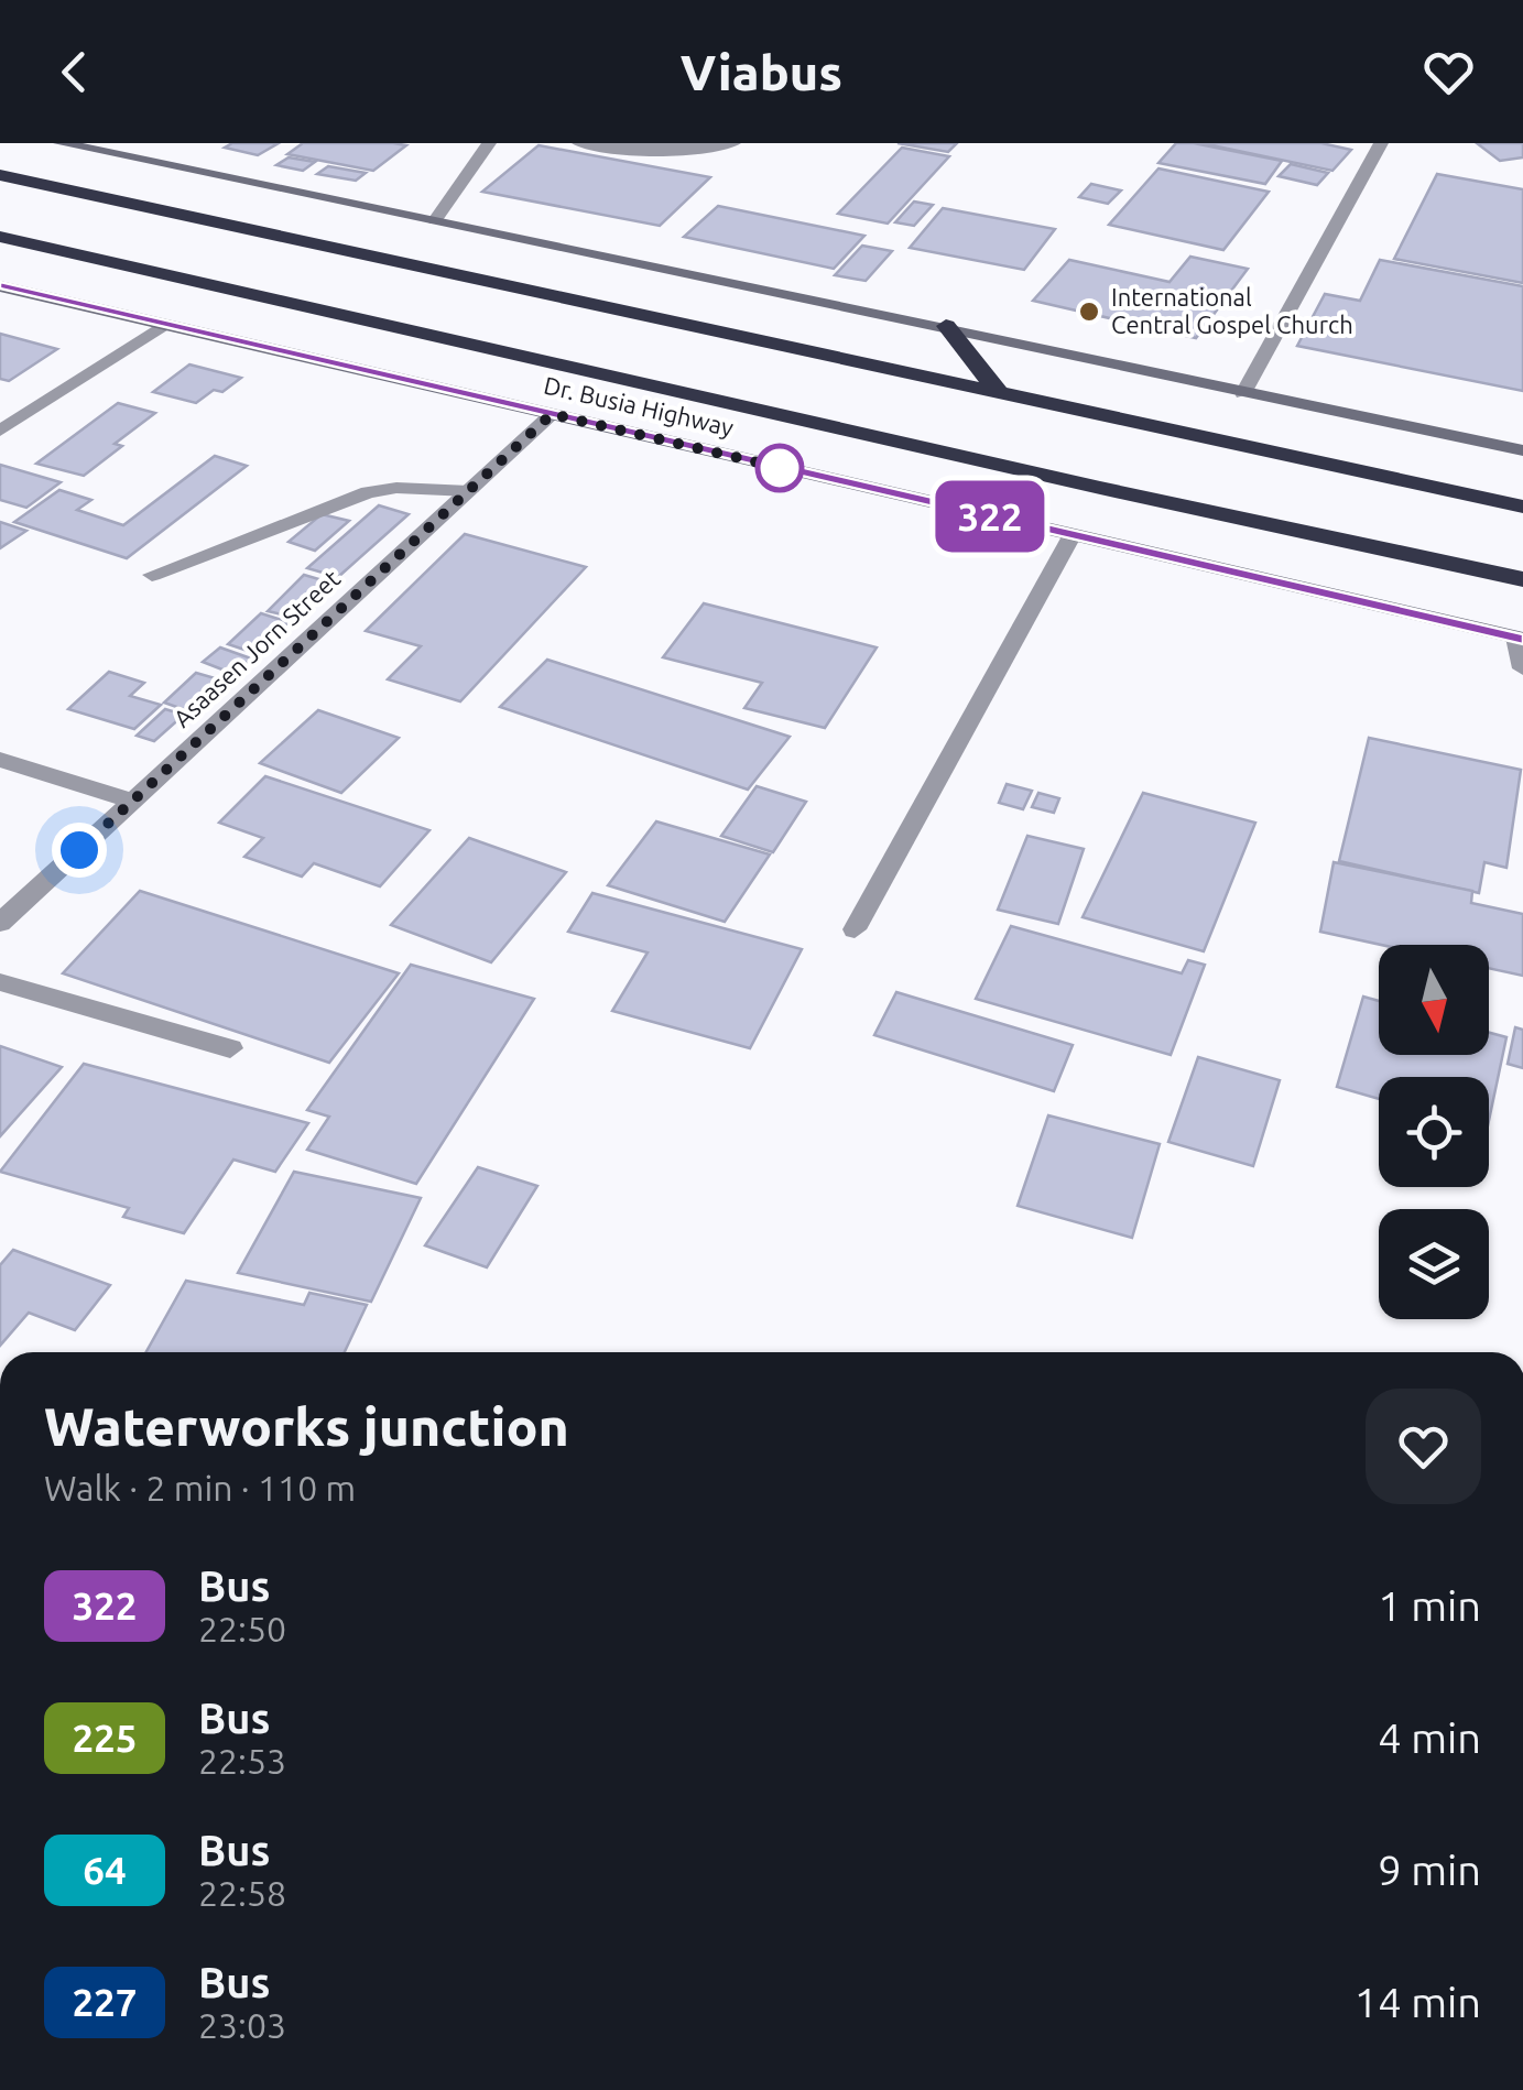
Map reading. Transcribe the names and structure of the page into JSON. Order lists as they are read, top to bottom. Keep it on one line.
{"streets":{"highway":["Dr. Busia Highway"],"street":["Asaasen Jorn Street"]},"crossings":[["Dr. Busia Highway","Asaasen Jorn Street"]],"places":["International Central Gospel Church"],"lines":["bus line 322"],"north":"bottom","page":{"header":"Viabus","on_map":"322","heading":["Waterworks junction","Walk · 2 min · 110 m"],"list":[{"mark":"322","name":"Bus","note":"22:50","value":"1 min"},{"mark":"225","name":"Bus","note":"22:53","value":"4 min"},{"mark":"64","name":"Bus","note":"22:58","value":"9 min"},{"mark":"227","name":"Bus","note":"23:03","value":"14 min"}]}}
